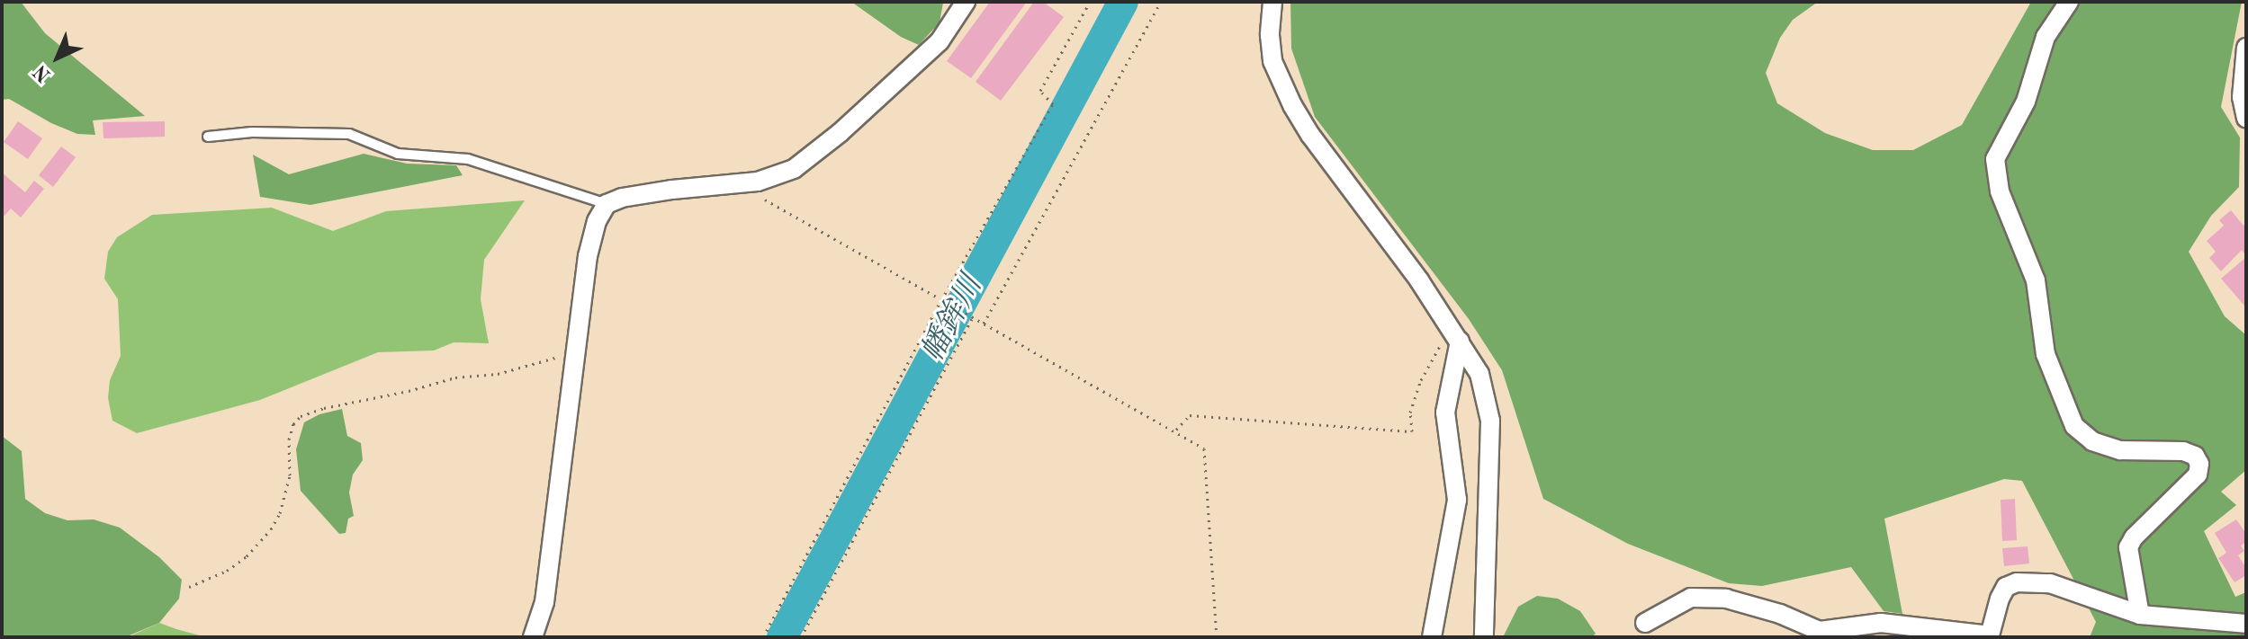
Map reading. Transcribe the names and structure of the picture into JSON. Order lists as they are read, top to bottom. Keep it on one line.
{"water":["幡鉾川"],"north":"bottom left"}
